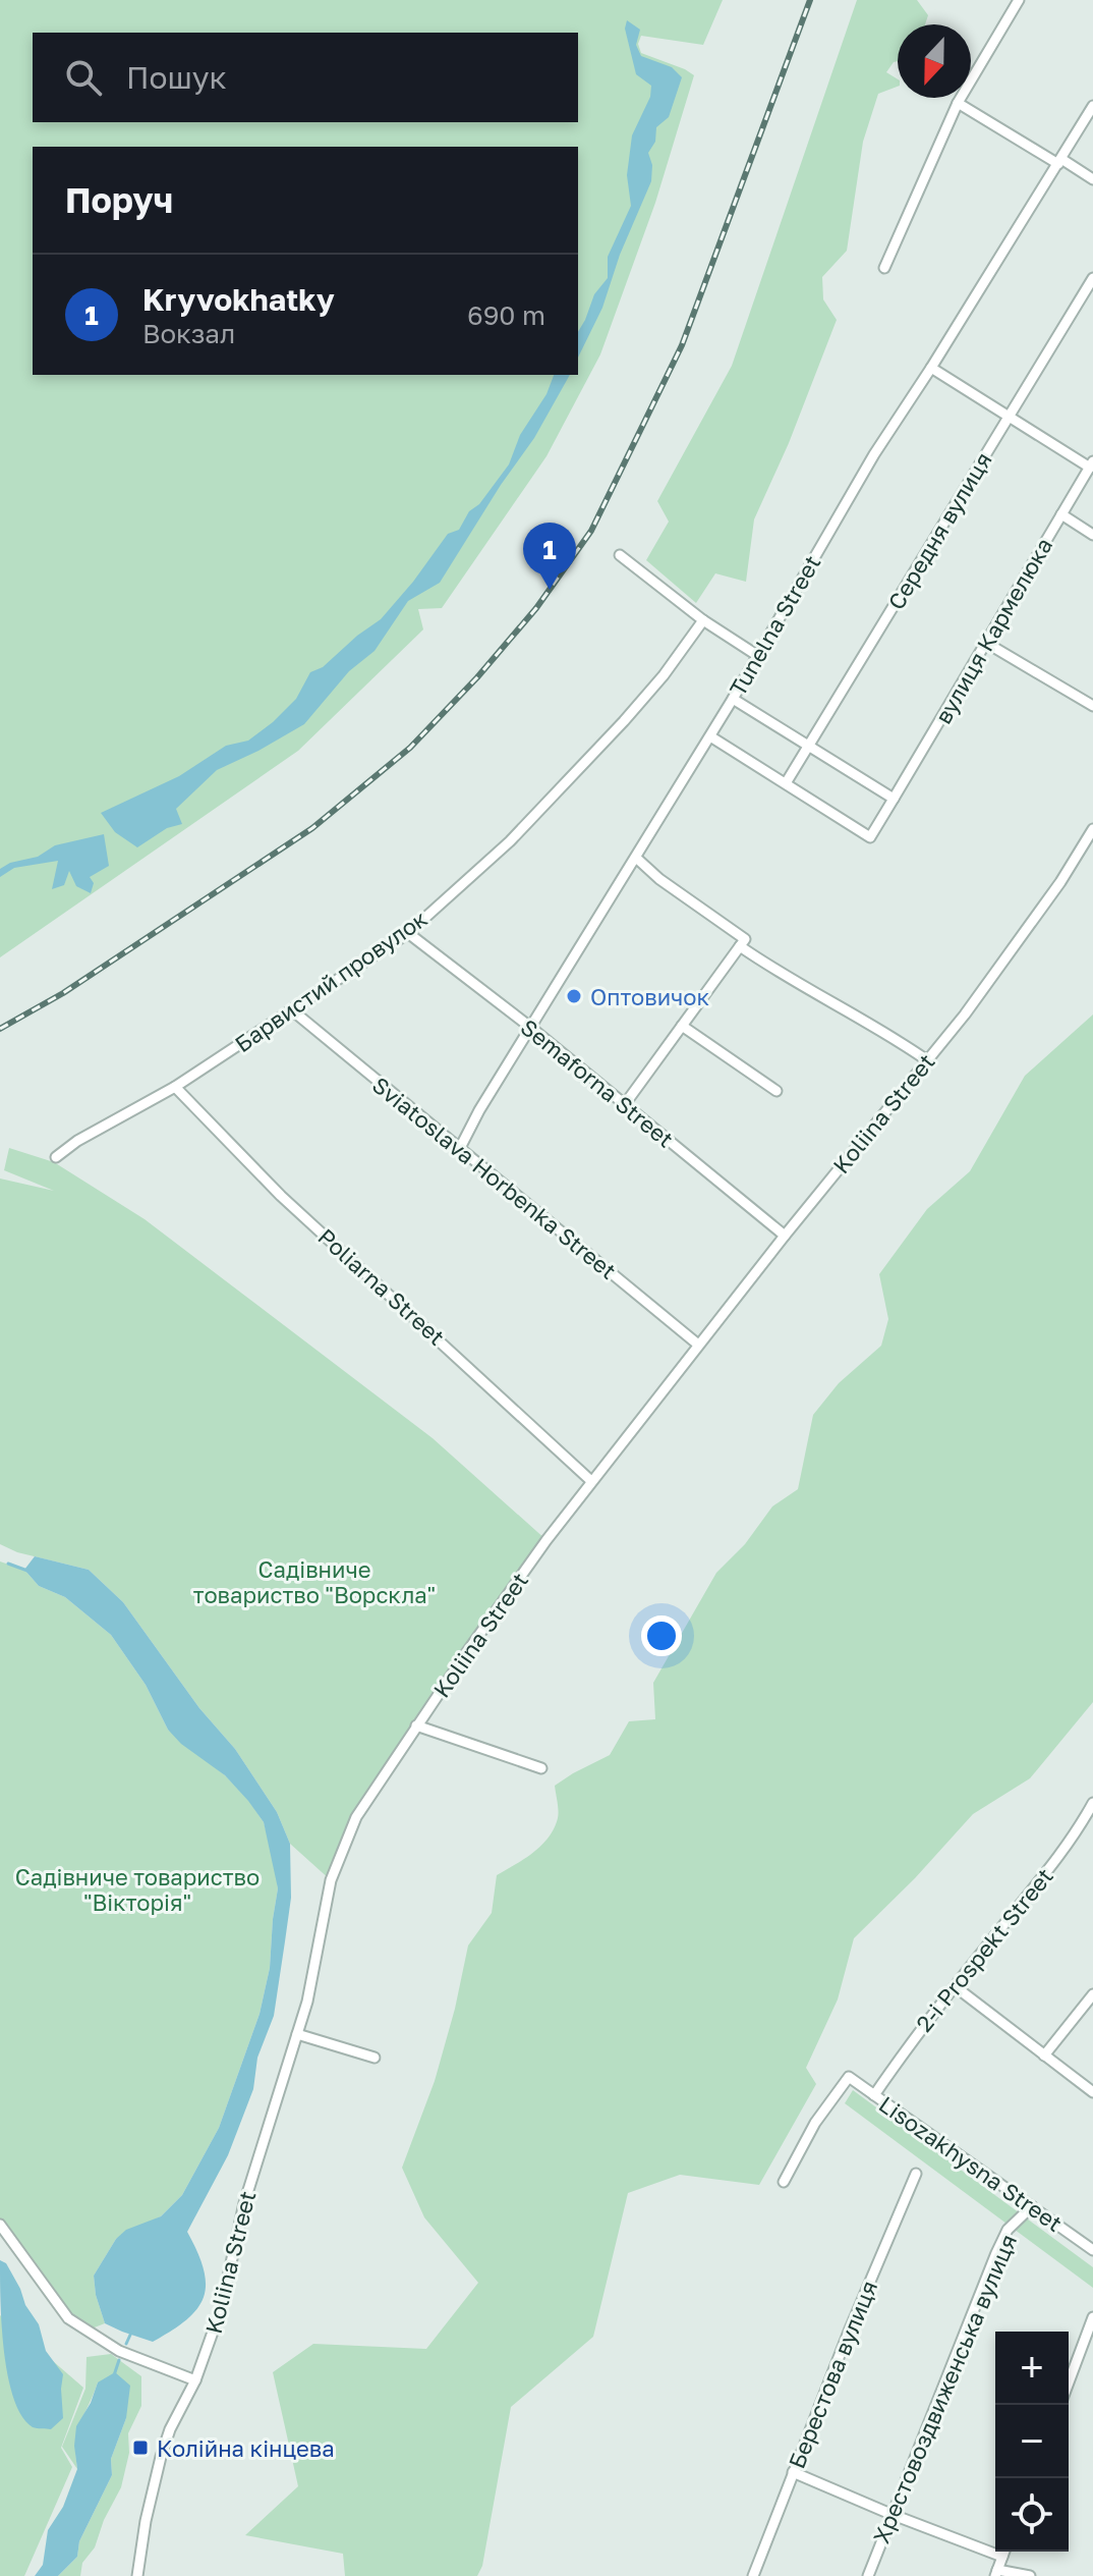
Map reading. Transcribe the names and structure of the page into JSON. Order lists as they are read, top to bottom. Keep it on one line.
{"streets":{"street":["Середня вулиця","Tunelna Street","вулиця Кармелюка","Барвистий провулок","Semaforna Street","Koliina Street","Sviatoslava Horbenka Street","Poliarna Street","2-i Prospekt Street","Lisozakhysna Street","Берестова вулиця","Хрестовоздвиженська вулиця"]},"crossings":[["Середня вулиця","вулиця Кармелюка"],["Tunelna Street","Semaforna Street"],["Tunelna Street","Sviatoslava Horbenka Street"],["Барвистий провулок","Semaforna Street"],["Барвистий провулок","Sviatoslava Horbenka Street"],["Барвистий провулок","Poliarna Street"],["Semaforna Street","Koliina Street"],["Koliina Street","Sviatoslava Horbenka Street"],["Koliina Street","Poliarna Street"],["2-i Prospekt Street","Lisozakhysna Street"],["Lisozakhysna Street","Хрестовоздвиженська вулиця"]],"parks":["Садівниче товариство \"Ворскла\"","Садівниче товариство \"Вікторія\""],"places":{"other":["Оптовичок"],"transit":["Колійна кінцева"]},"north":"bottom","page":{"search":"Пошук","heading":"Поруч","list":[{"mark":"1","name":"Kryvokhatky","note":"Вокзал","value":"690 m"}],"pins":"1","map_buttons":["+","−"]}}
